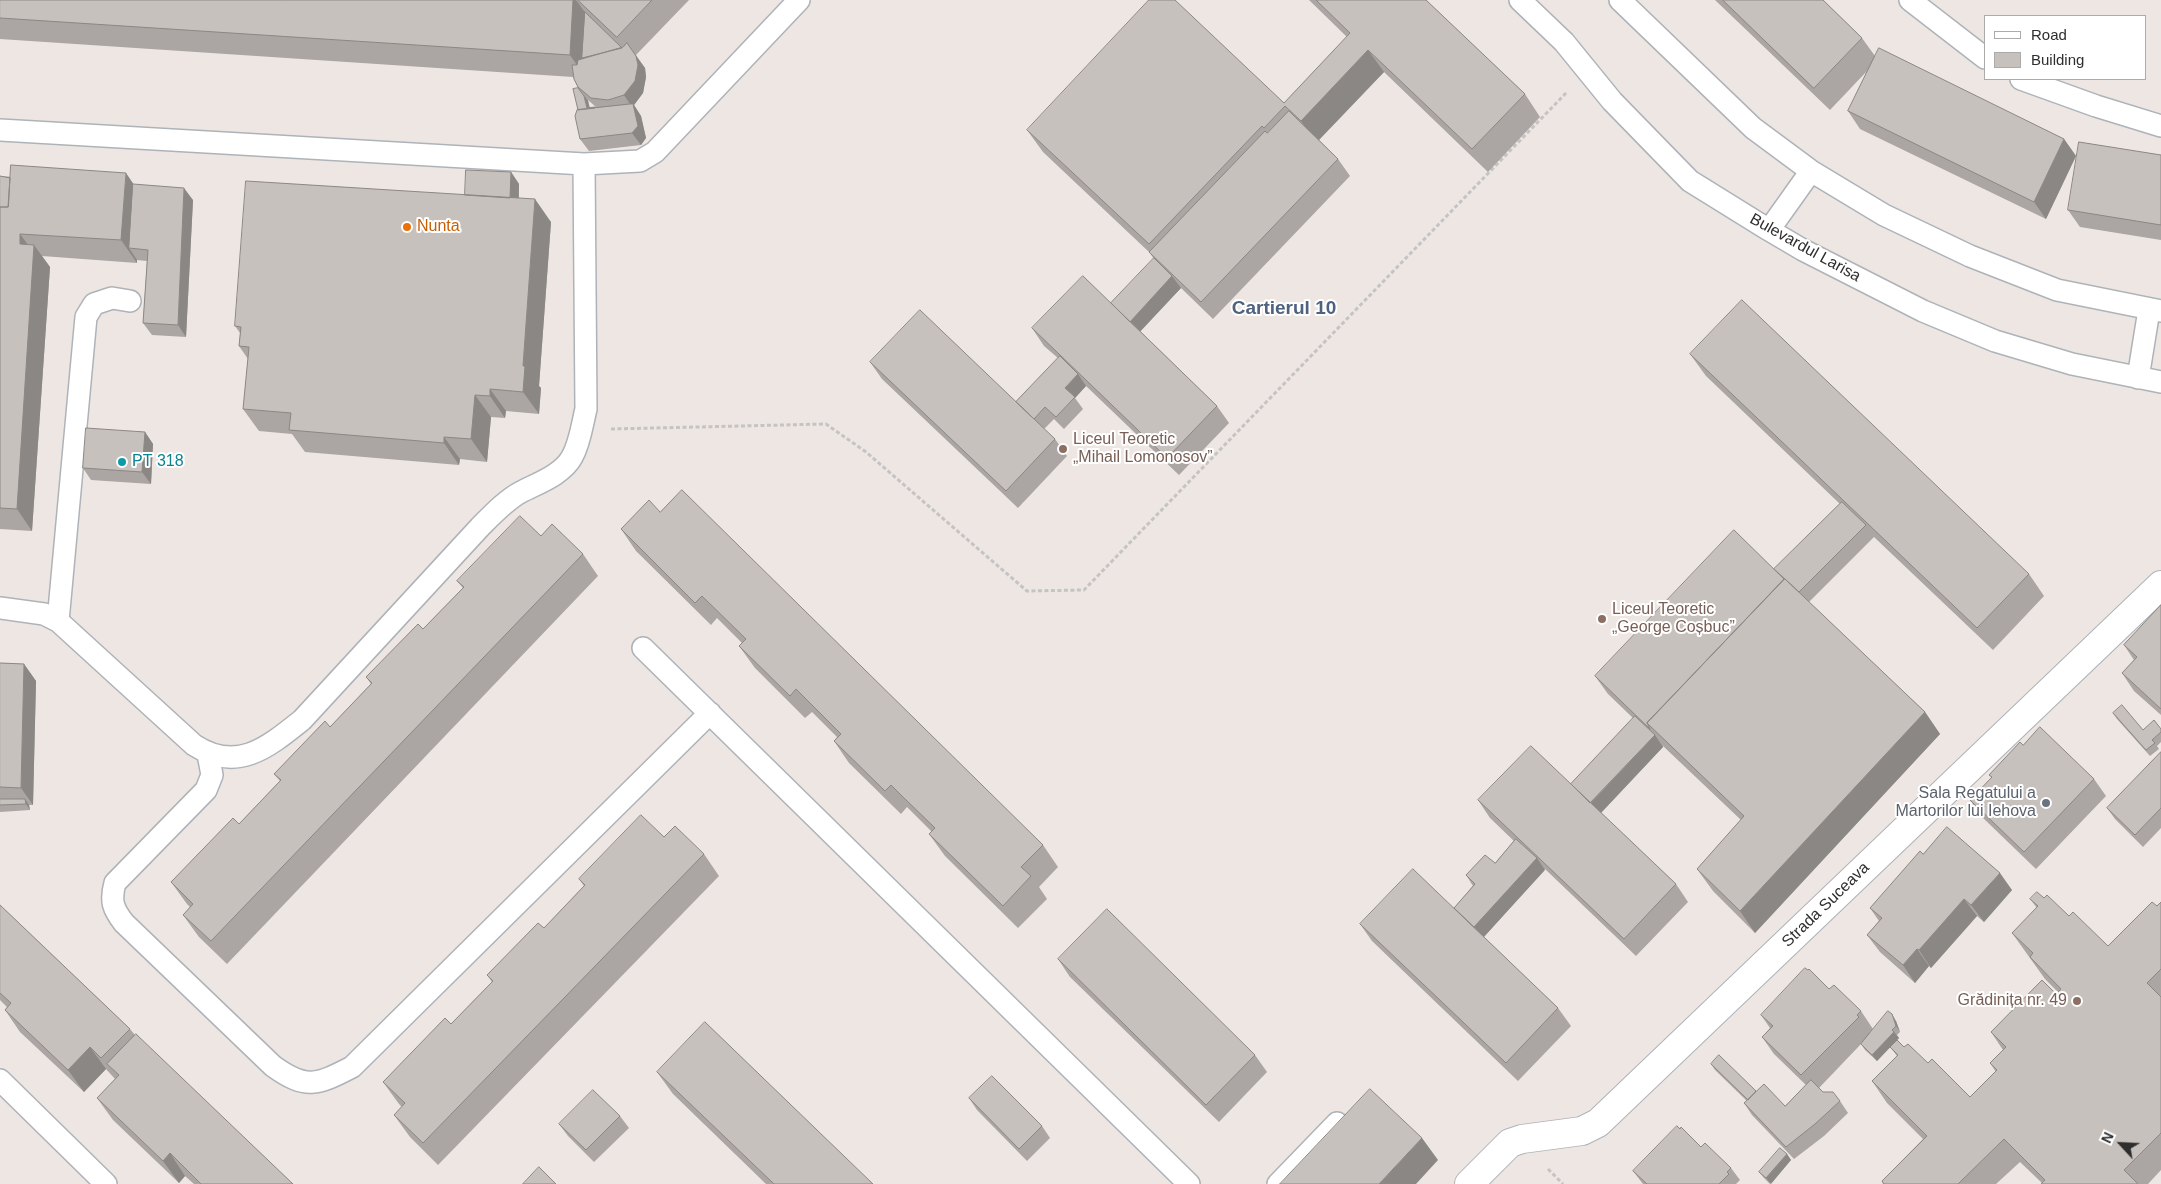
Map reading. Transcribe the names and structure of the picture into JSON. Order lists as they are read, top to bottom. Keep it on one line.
{"streets":{"street":["Strada Suceava"],"lane":["Bulevardul Larisa"]},"districts":["Cartierul 10"],"places":["Nunta","Liceul Teoretic „Mihail Lomonosov”","PT 318","Liceul Teoretic „George Coșbuc”","Sala Regatului a Martorilor lui Iehova","Grădinița nr. 49"],"legend":["Road","Building"],"north":"top left"}
